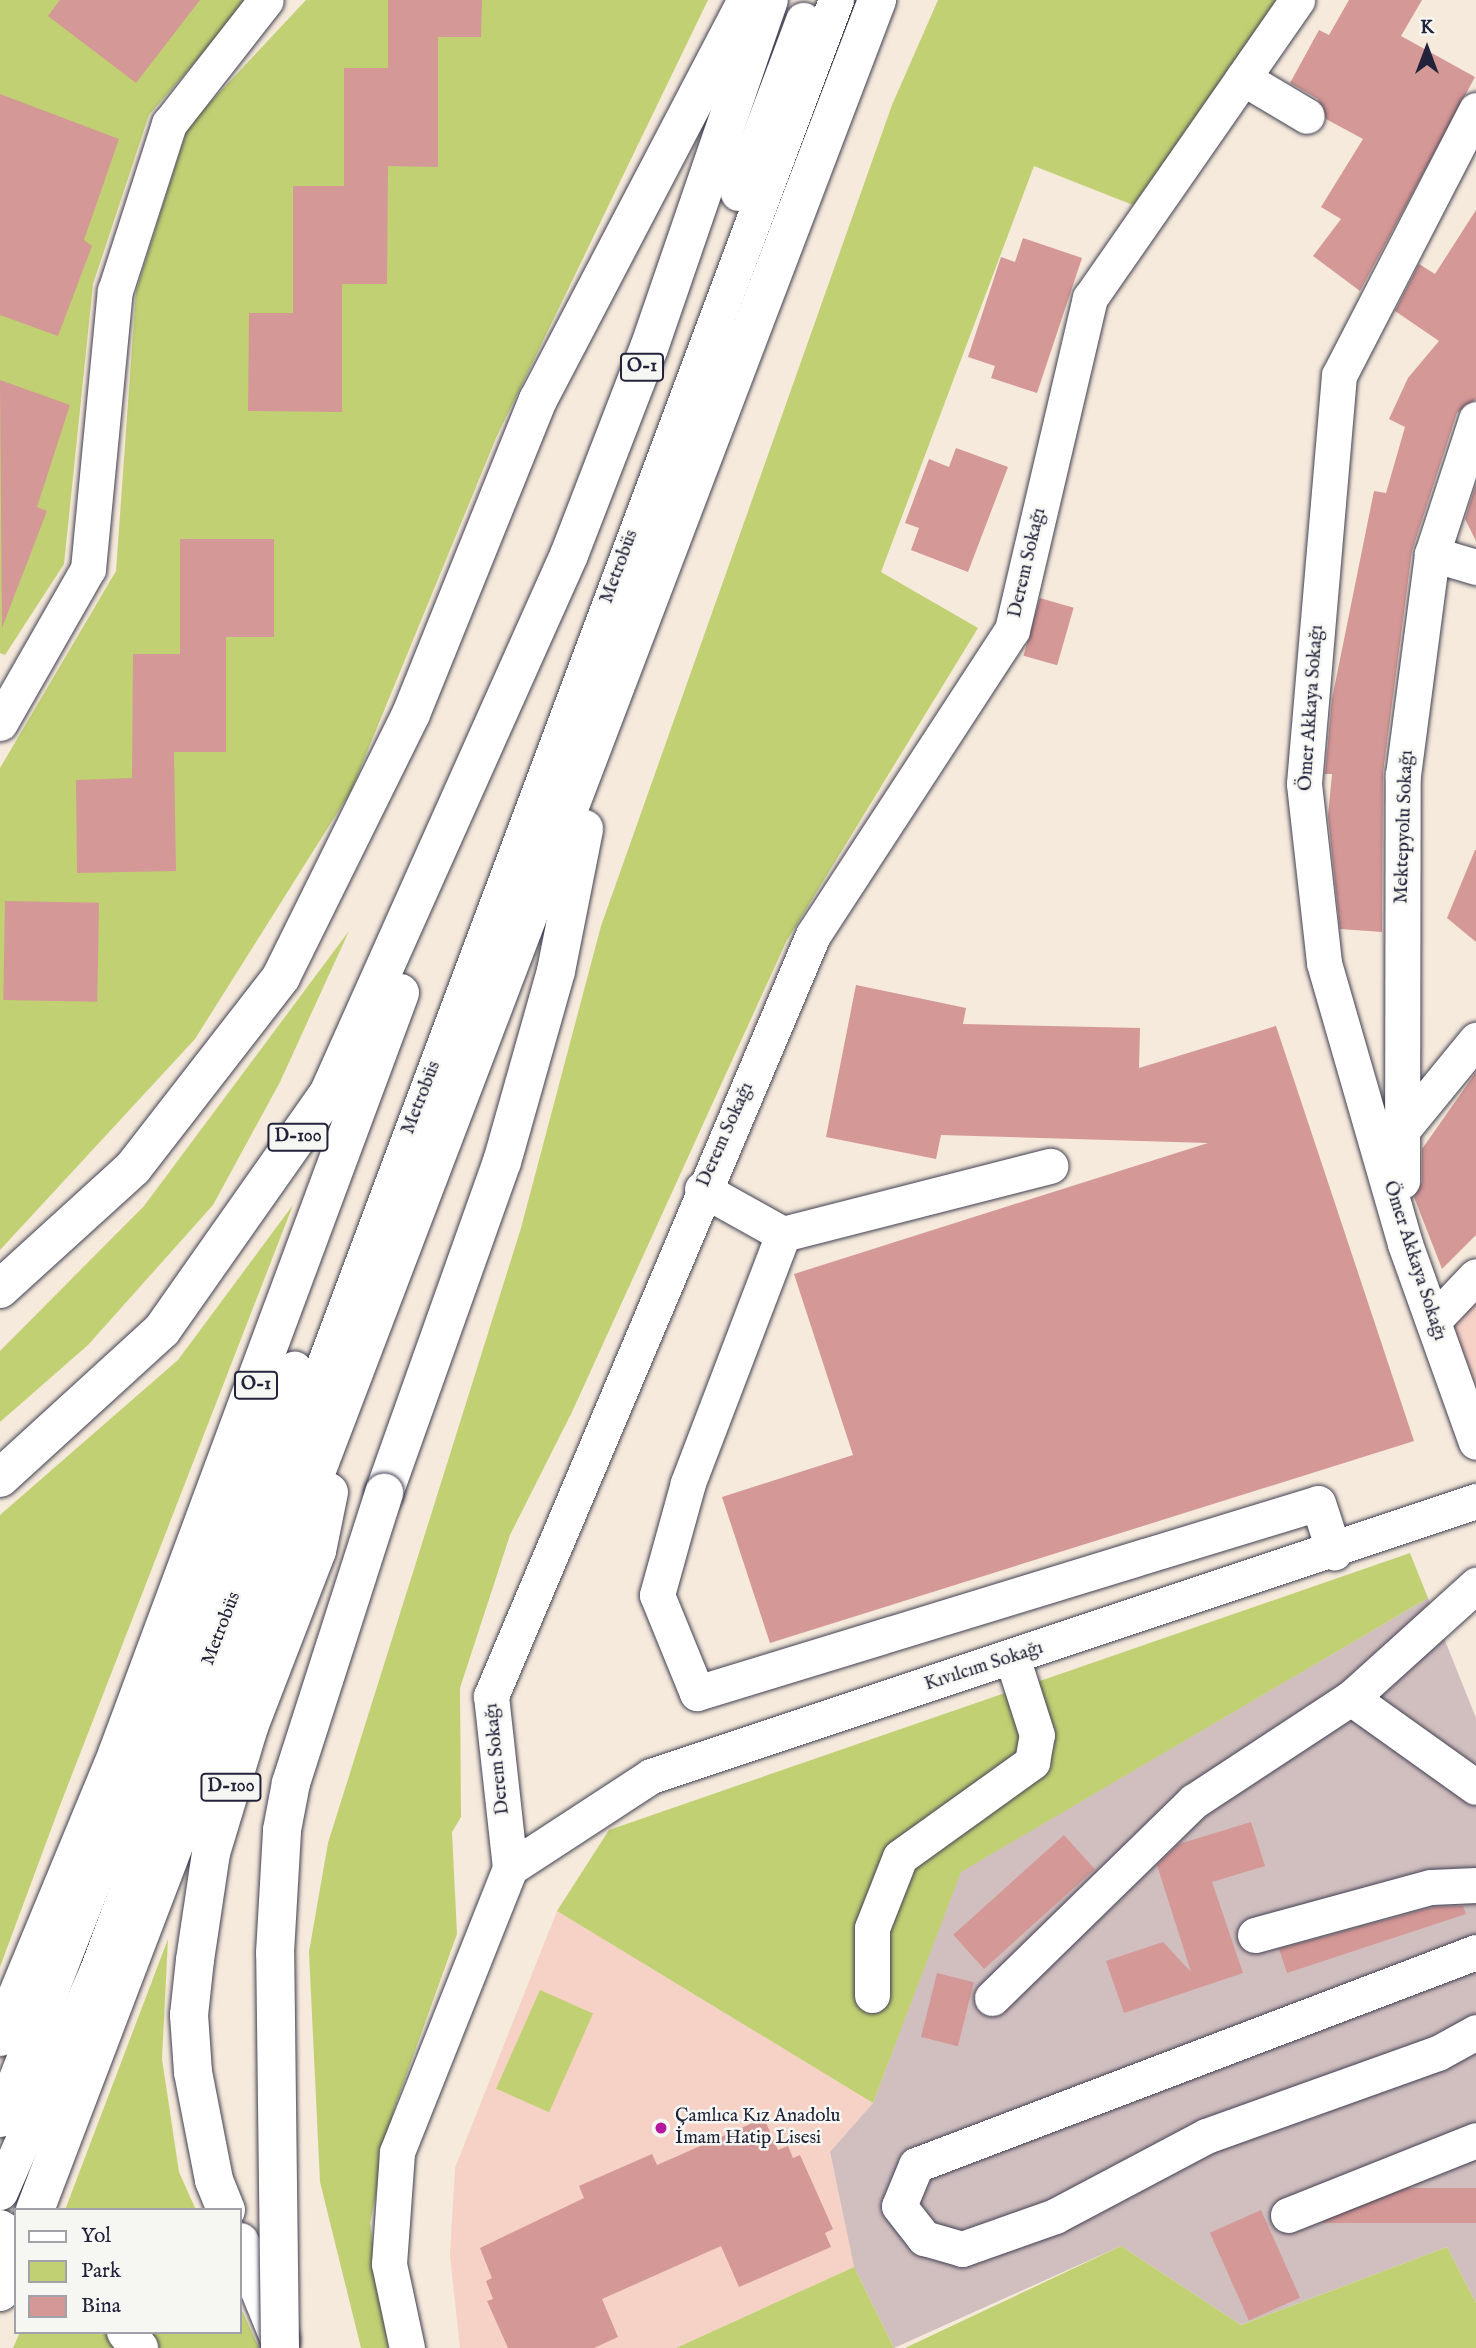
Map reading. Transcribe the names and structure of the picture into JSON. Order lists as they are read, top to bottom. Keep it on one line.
{"streets":{"highway":["O-1","D-100"],"street":["Derem Sokağı","Metrobüs","Ömer Akkaya Sokağı","Mektepyolu Sokağı","Kıvılcım Sokağı"]},"crossings":[["O-1","D-100"],["Derem Sokağı","Kıvılcım Sokağı"],["Ömer Akkaya Sokağı","Mektepyolu Sokağı"]],"places":["Çamlıca Kız Anadolu İmam Hatip Lisesi"],"legend":["Yol","Park","Bina"],"north":"top"}
